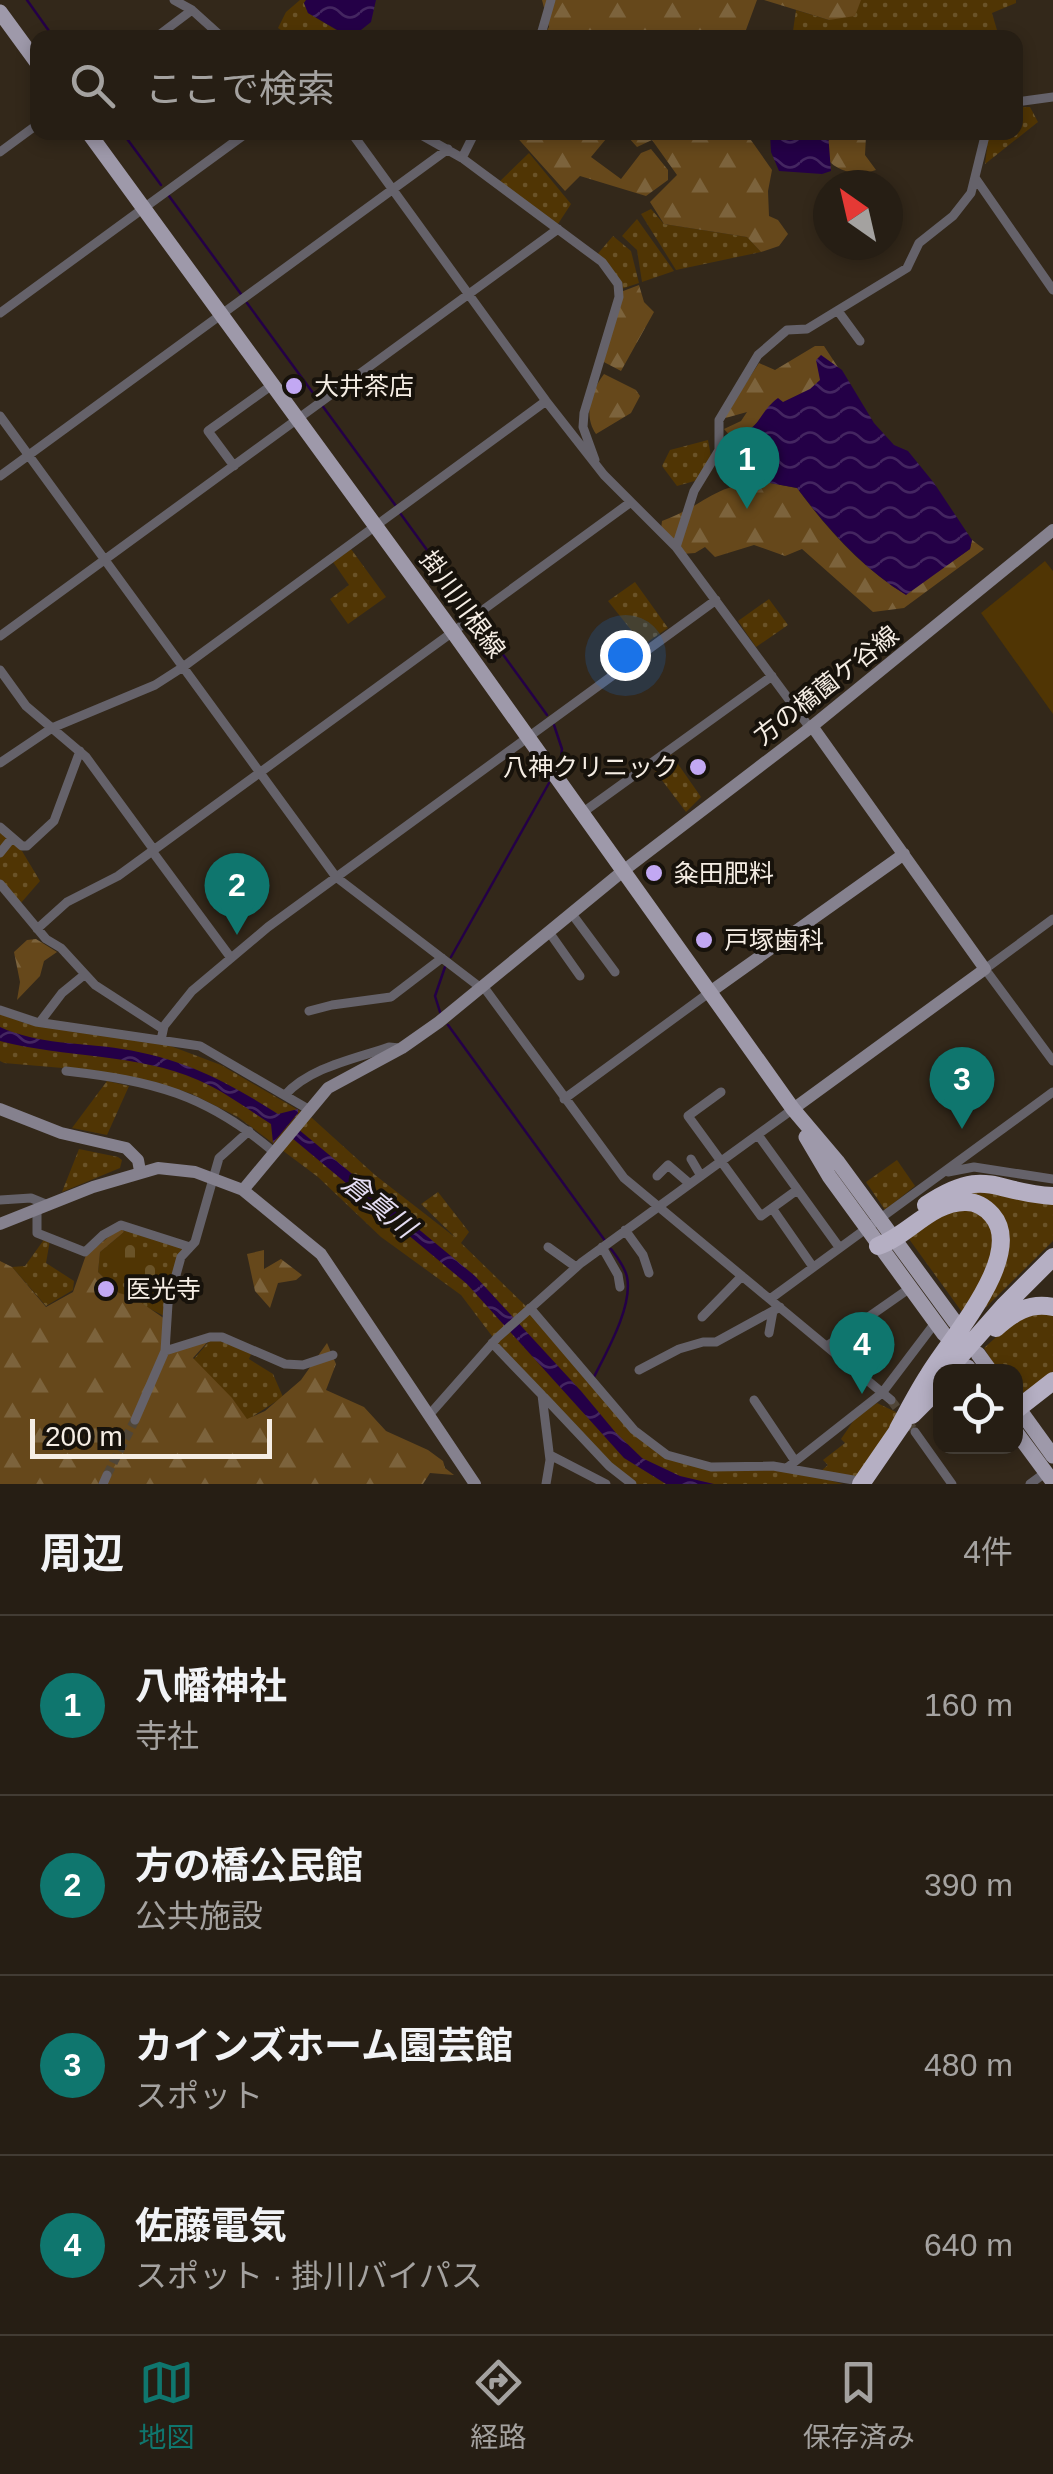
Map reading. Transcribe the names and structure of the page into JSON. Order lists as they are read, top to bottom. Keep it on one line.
{"streets":{"main road":["掛川川根線"],"street":["方の橋薗ケ谷線"]},"crossings":[["掛川川根線","方の橋薗ケ谷線"]],"water":["倉真川"],"places":["大井茶店","八神クリニック","粂田肥料","戸塚歯科","医光寺"],"scale_bar":"200 m","north":"top left","page":{"search":"ここで検索","pins":["1","2","3","4"],"scale":"200 m","heading":["周辺","4件"],"list":[{"mark":"1","name":"八幡神社","note":"寺社","value":"160 m"},{"mark":"2","name":"方の橋公民館","note":"公共施設","value":"390 m"},{"mark":"3","name":"カインズホーム園芸館","note":"スポット","value":"480 m"},{"mark":"4","name":"佐藤電気","note":"スポット · 掛川バイパス","value":"640 m"}],"nav":["地図","経路","保存済み"]}}
